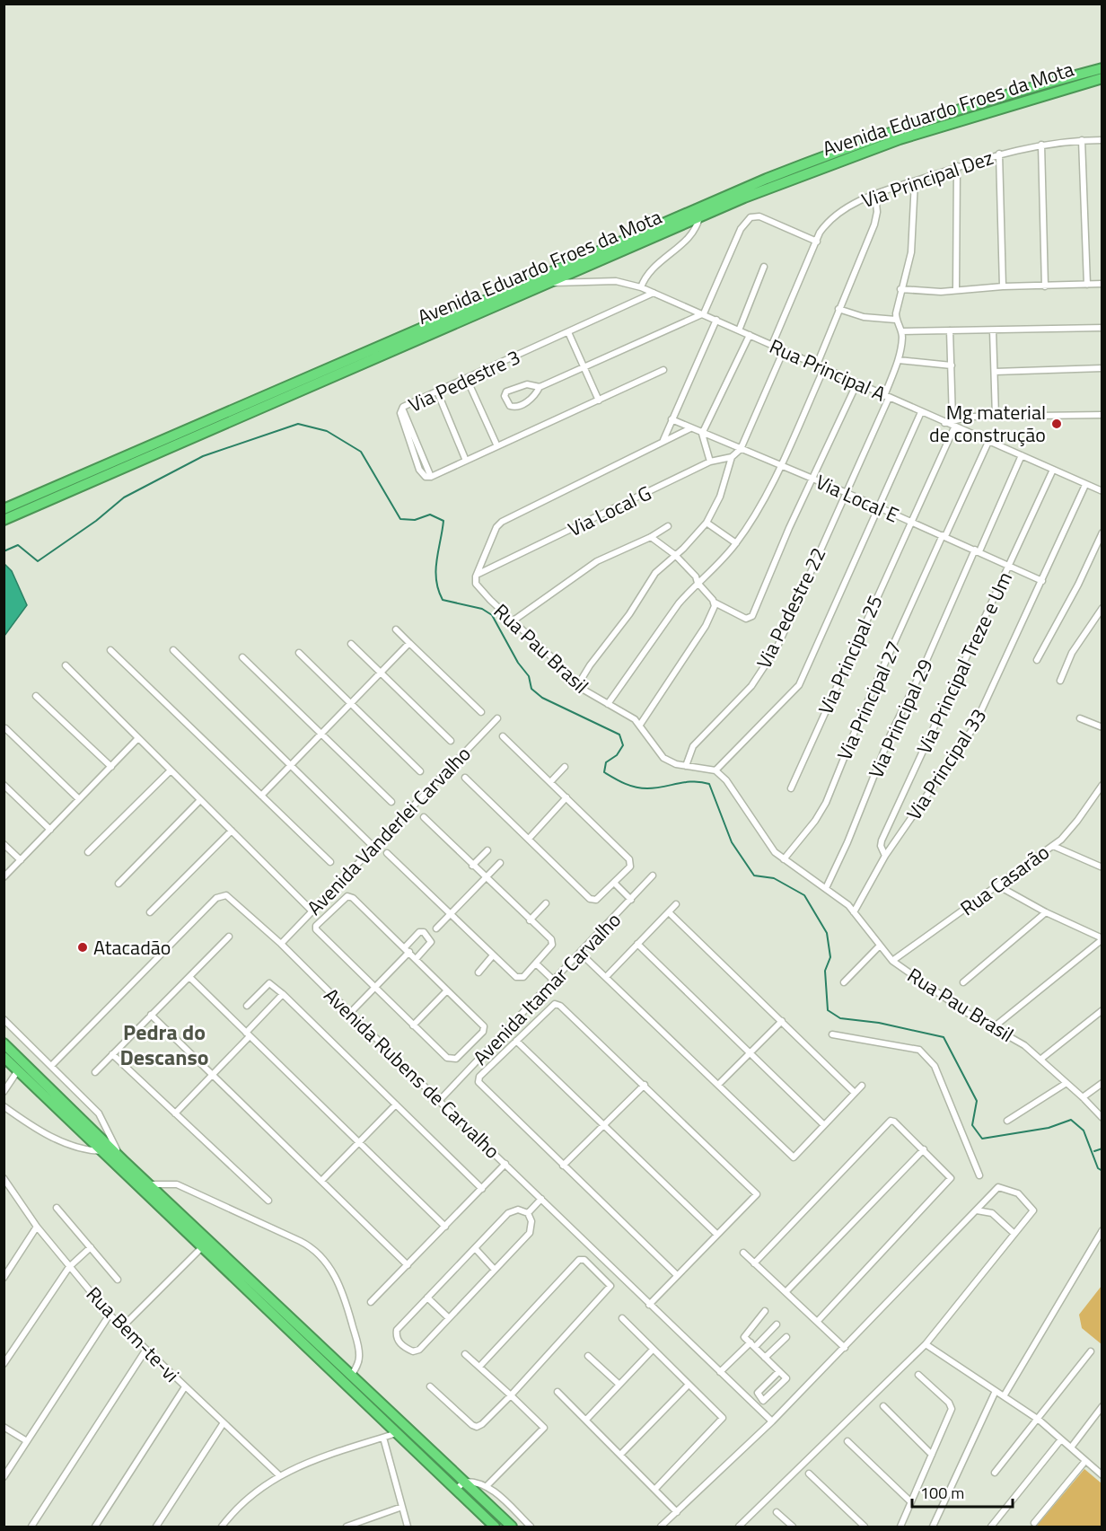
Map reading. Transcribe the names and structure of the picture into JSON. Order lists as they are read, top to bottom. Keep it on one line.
{"streets":{"highway":["Avenida Eduardo Froes da Mota"],"street":["Via Principal Dez","Rua Principal A","Via Pedestre 3","Via Local E","Via Local G","Via Pedestre 22","Rua Pau Brasil","Via Principal 25","Via Principal Treze e Um","Via Principal 27","Via Principal 29","Via Principal 33","Avenida Vanderlei Carvalho","Rua Casarão","Avenida Itamar Carvalho","Avenida Rubens de Carvalho","Rua Bem-te-vi"]},"crossings":[["Avenida Eduardo Froes da Mota","Rua Principal A"],["Via Principal Dez","Rua Principal A"],["Rua Principal A","Via Pedestre 3"],["Rua Principal A","Via Pedestre 22"],["Rua Principal A","Via Principal 25"],["Rua Principal A","Via Principal Treze e Um"],["Rua Principal A","Via Principal 27"],["Rua Principal A","Via Principal 29"],["Rua Principal A","Via Principal 33"],["Via Local E","Via Pedestre 22"],["Via Local E","Via Principal 25"],["Via Local E","Via Principal Treze e Um"],["Via Local E","Via Principal 27"],["Via Local E","Via Principal 29"],["Via Local E","Via Principal 33"],["Via Local G","Rua Pau Brasil"],["Via Pedestre 22","Rua Pau Brasil"],["Rua Pau Brasil","Via Principal 27"],["Rua Pau Brasil","Via Principal 29"],["Rua Pau Brasil","Via Principal 33"],["Rua Pau Brasil","Rua Casarão"],["Via Principal Treze e Um","Via Principal 33"],["Avenida Vanderlei Carvalho","Avenida Rubens de Carvalho"],["Avenida Itamar Carvalho","Avenida Rubens de Carvalho"]],"districts":["Pedra do Descanso"],"places":["Mg material de construção","Atacadão"],"scale_bar":"100 m"}
